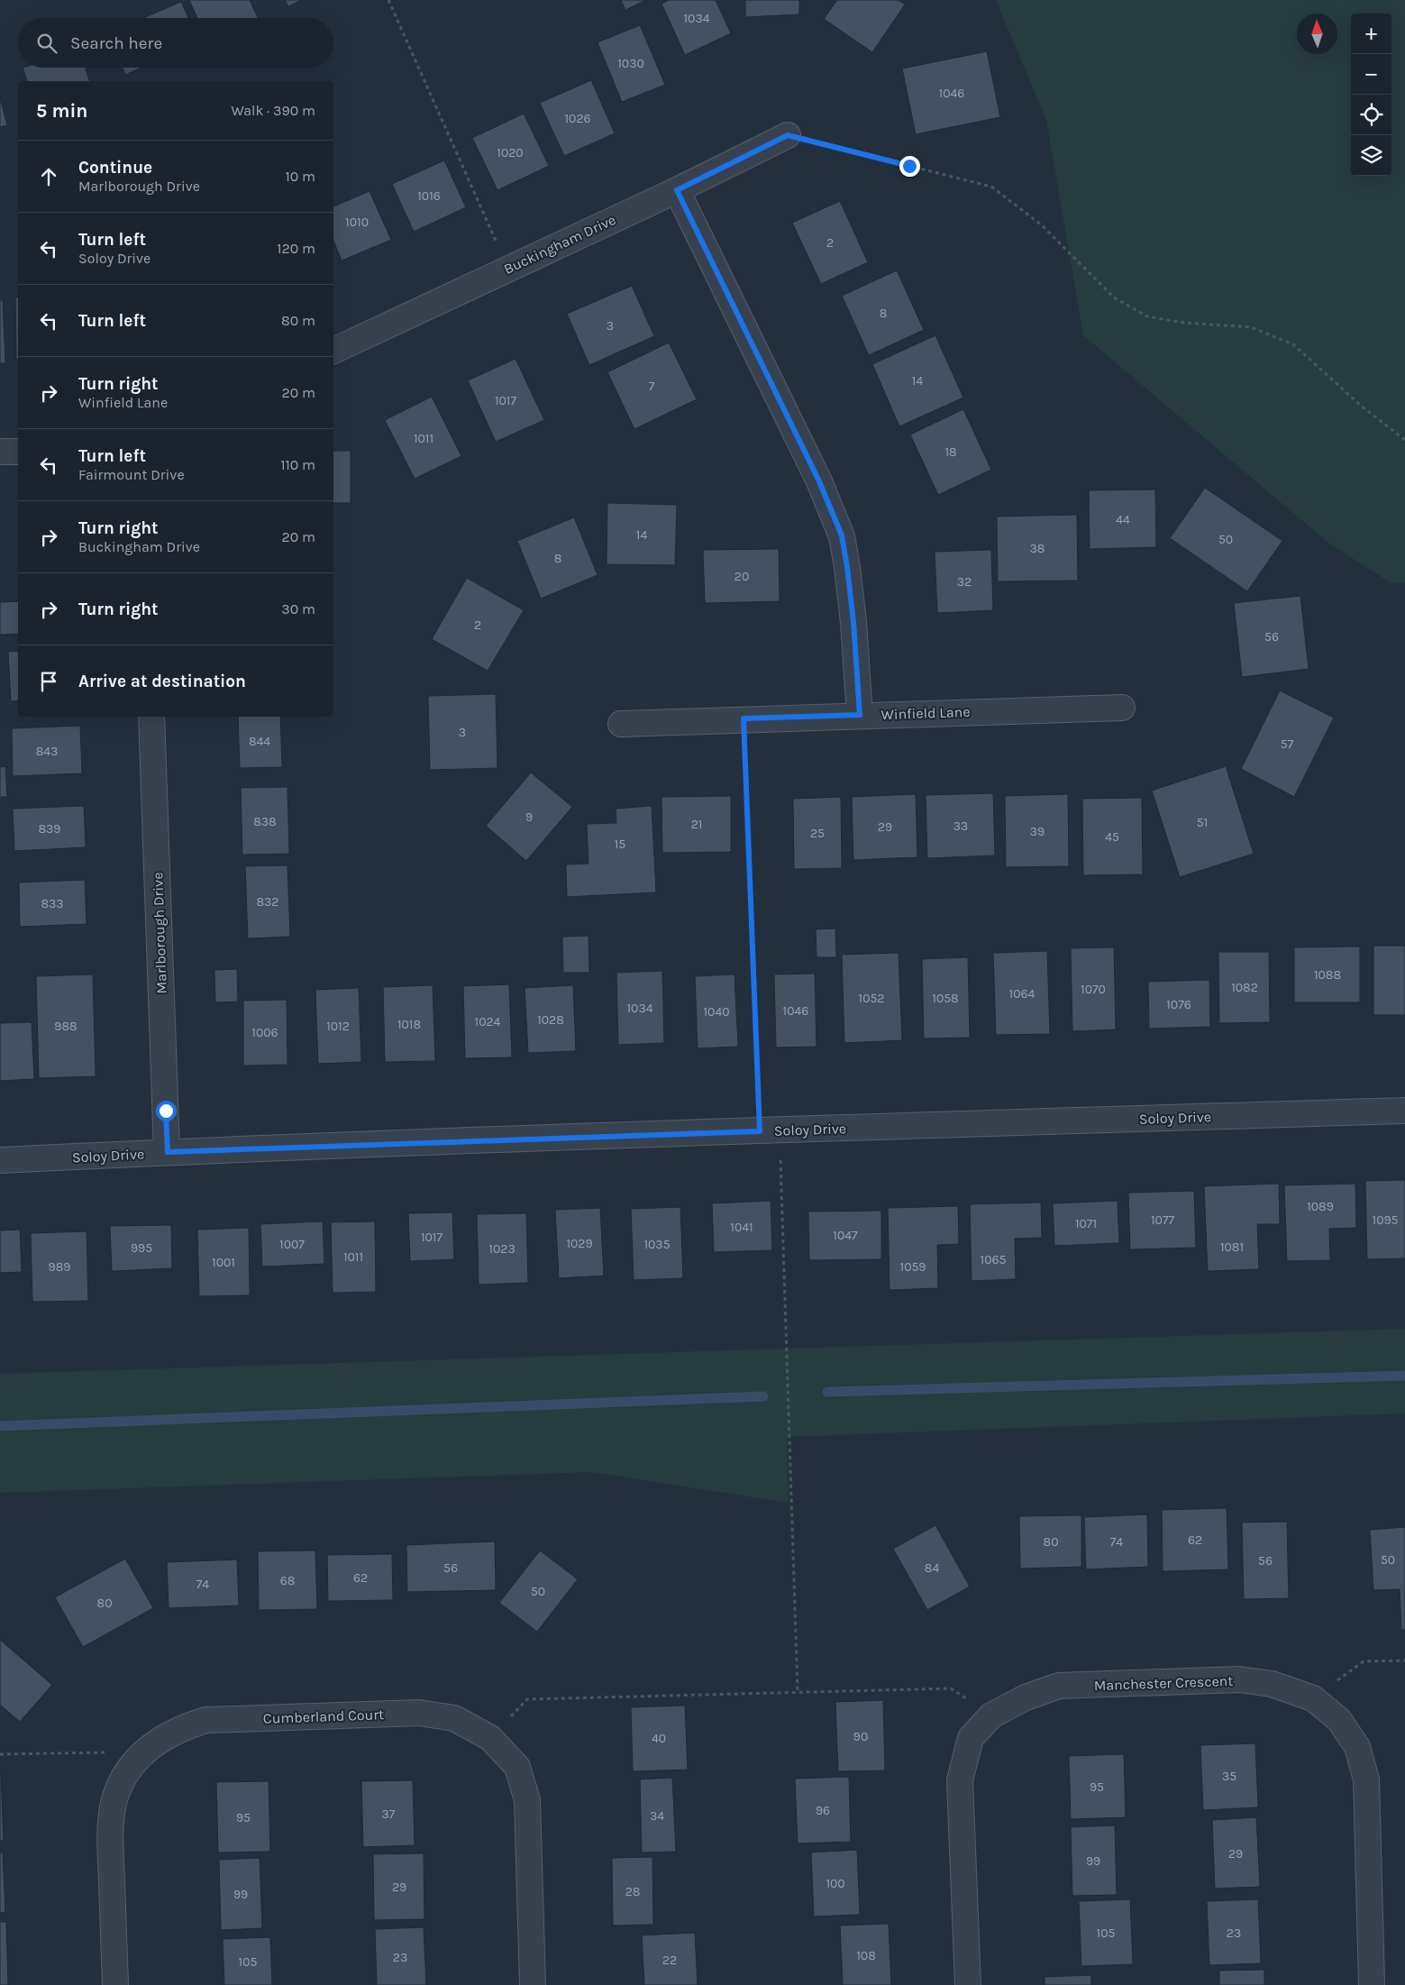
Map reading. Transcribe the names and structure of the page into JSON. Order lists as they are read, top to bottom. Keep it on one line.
{"streets":{"street":["Buckingham Drive","Winfield Lane","Marlborough Drive","Soloy Drive","Manchester Crescent","Cumberland Court"]},"crossings":[["Marlborough Drive","Soloy Drive"]],"house_numbers":["1034","1030","1046","1026","1020","1016","1010","2","8","3","14","7","1017","1011","18","44","14","50","38","8","20","32","2","56","3","844","57","843","9","838","51","21","33","29","839","39","25","45","15","832","833","1088","1082","1070","1064","1052","1058","1076","1034","1046","1040","1028","1024","1018","988","1012","1006","1089","1077","1095","1071","1041","1047","1017","1029","1007","1035","1081","995","1023","1011","1065","1001","989","1059","62","80","74","50","56","56","84","62","68","74","50","80","90","40","35","95","96","37","34","95","29","99","100","29","28","99","105","23","108","23","22","105"],"north":"top","page":{"map_buttons":["+","−"],"search":"Search here","heading":["5 min","Walk · 390 m"],"list":[["Continue","Marlborough Drive","10 m"],["Turn left","Soloy Drive","120 m"],["Turn left","80 m"],["Turn right","Winfield Lane","20 m"],["Turn left","Fairmount Drive","110 m"],["Turn right","Buckingham Drive","20 m"],["Turn right","30 m"],"Arrive at destination"]}}
